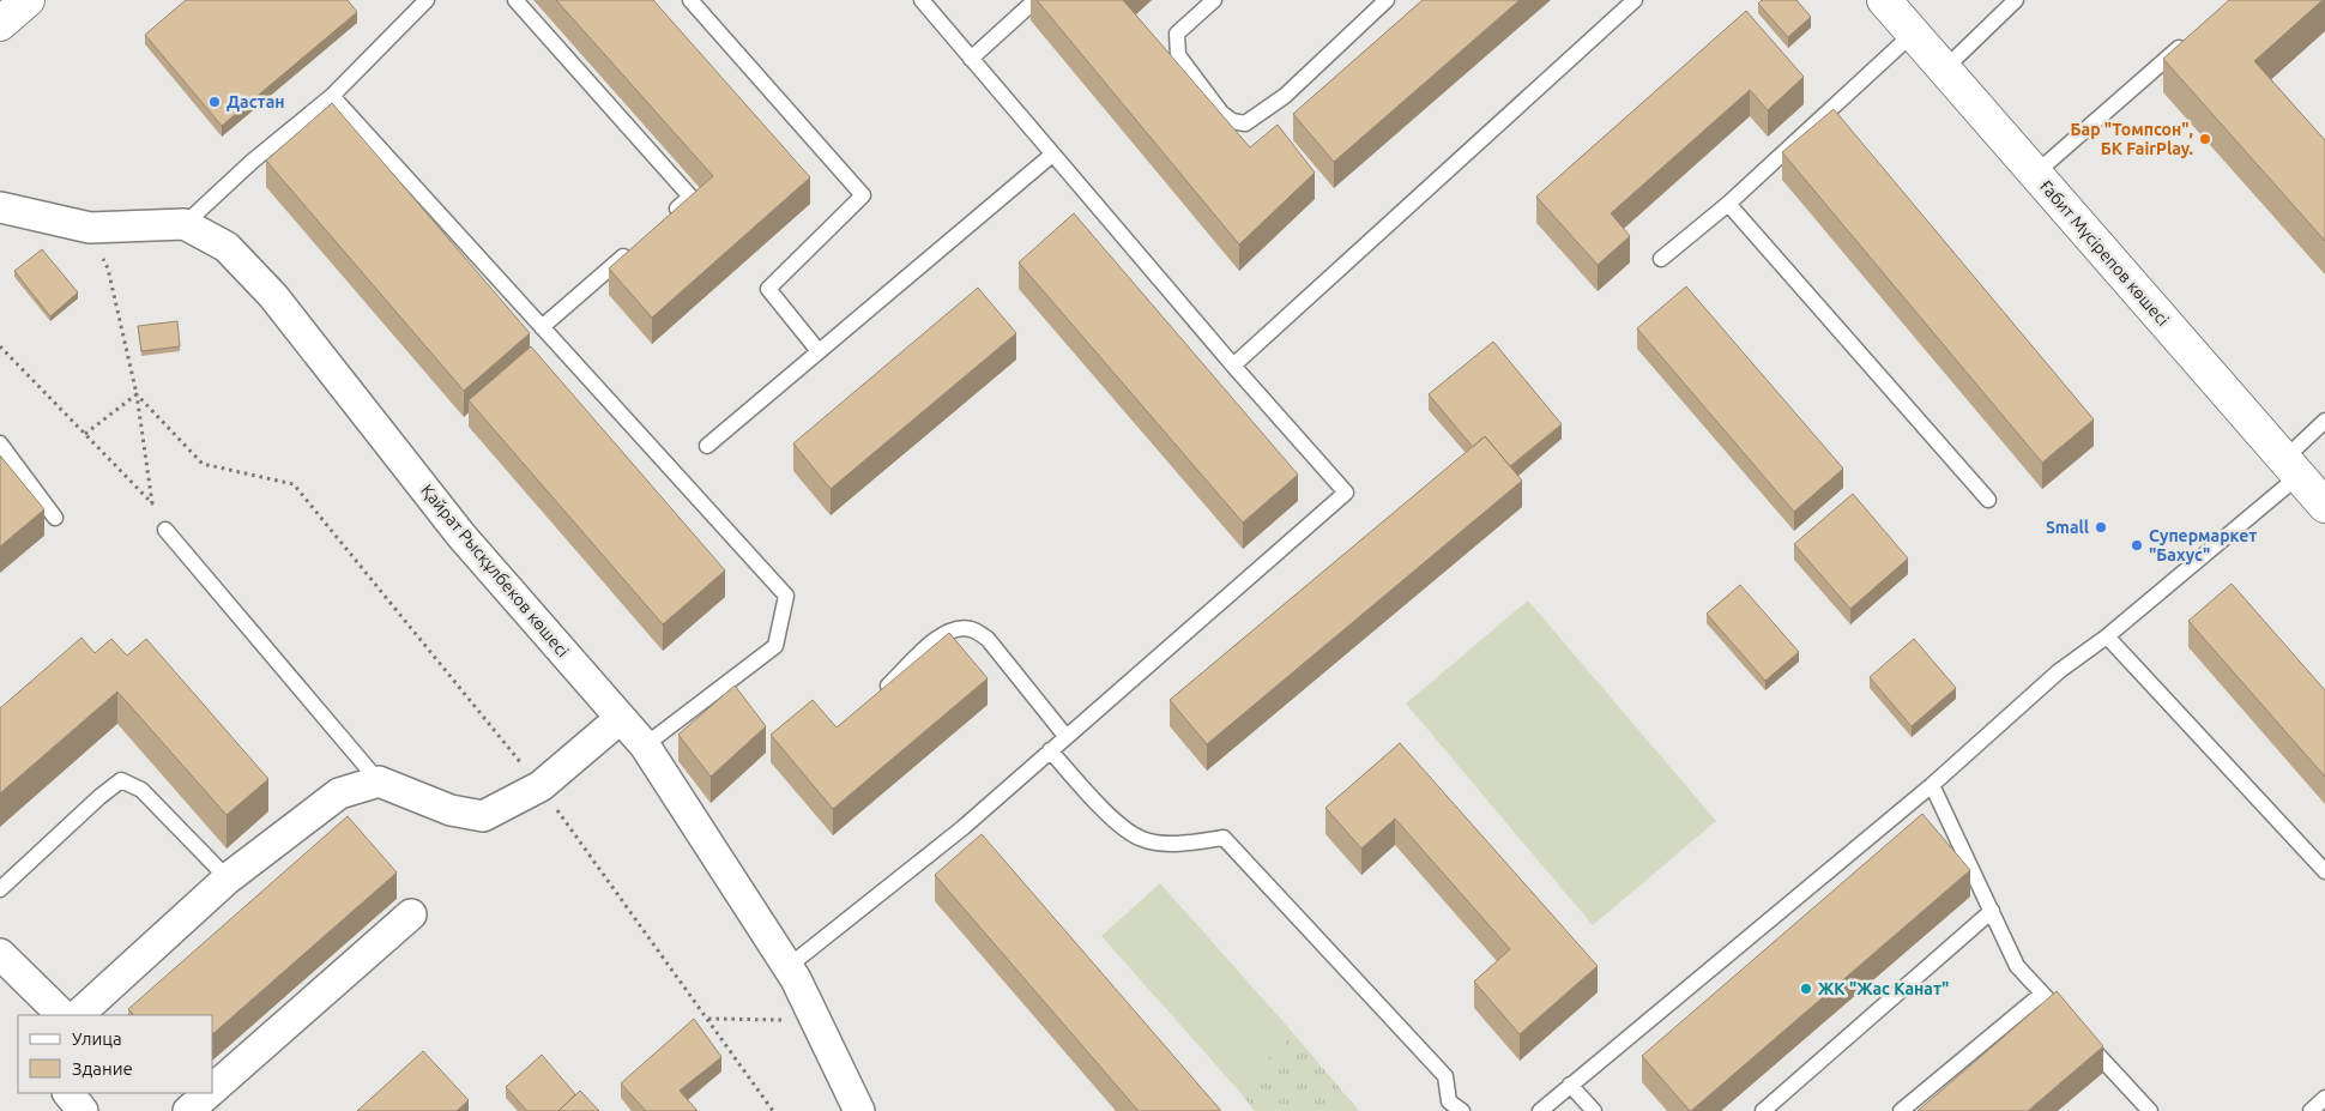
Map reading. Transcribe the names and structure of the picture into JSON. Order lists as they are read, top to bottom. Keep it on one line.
{"streets":{"street":["Ғабит Мүсірепов көшесі","Қайрат Рысқұлбеков көшесі"]},"places":["Дастан","Бар \"Томпсон\", БК FairPlay.","Small","Супермаркет \"Бахус\"","ЖК \"Жас Канат\""],"legend":["Улица","Здание"]}
